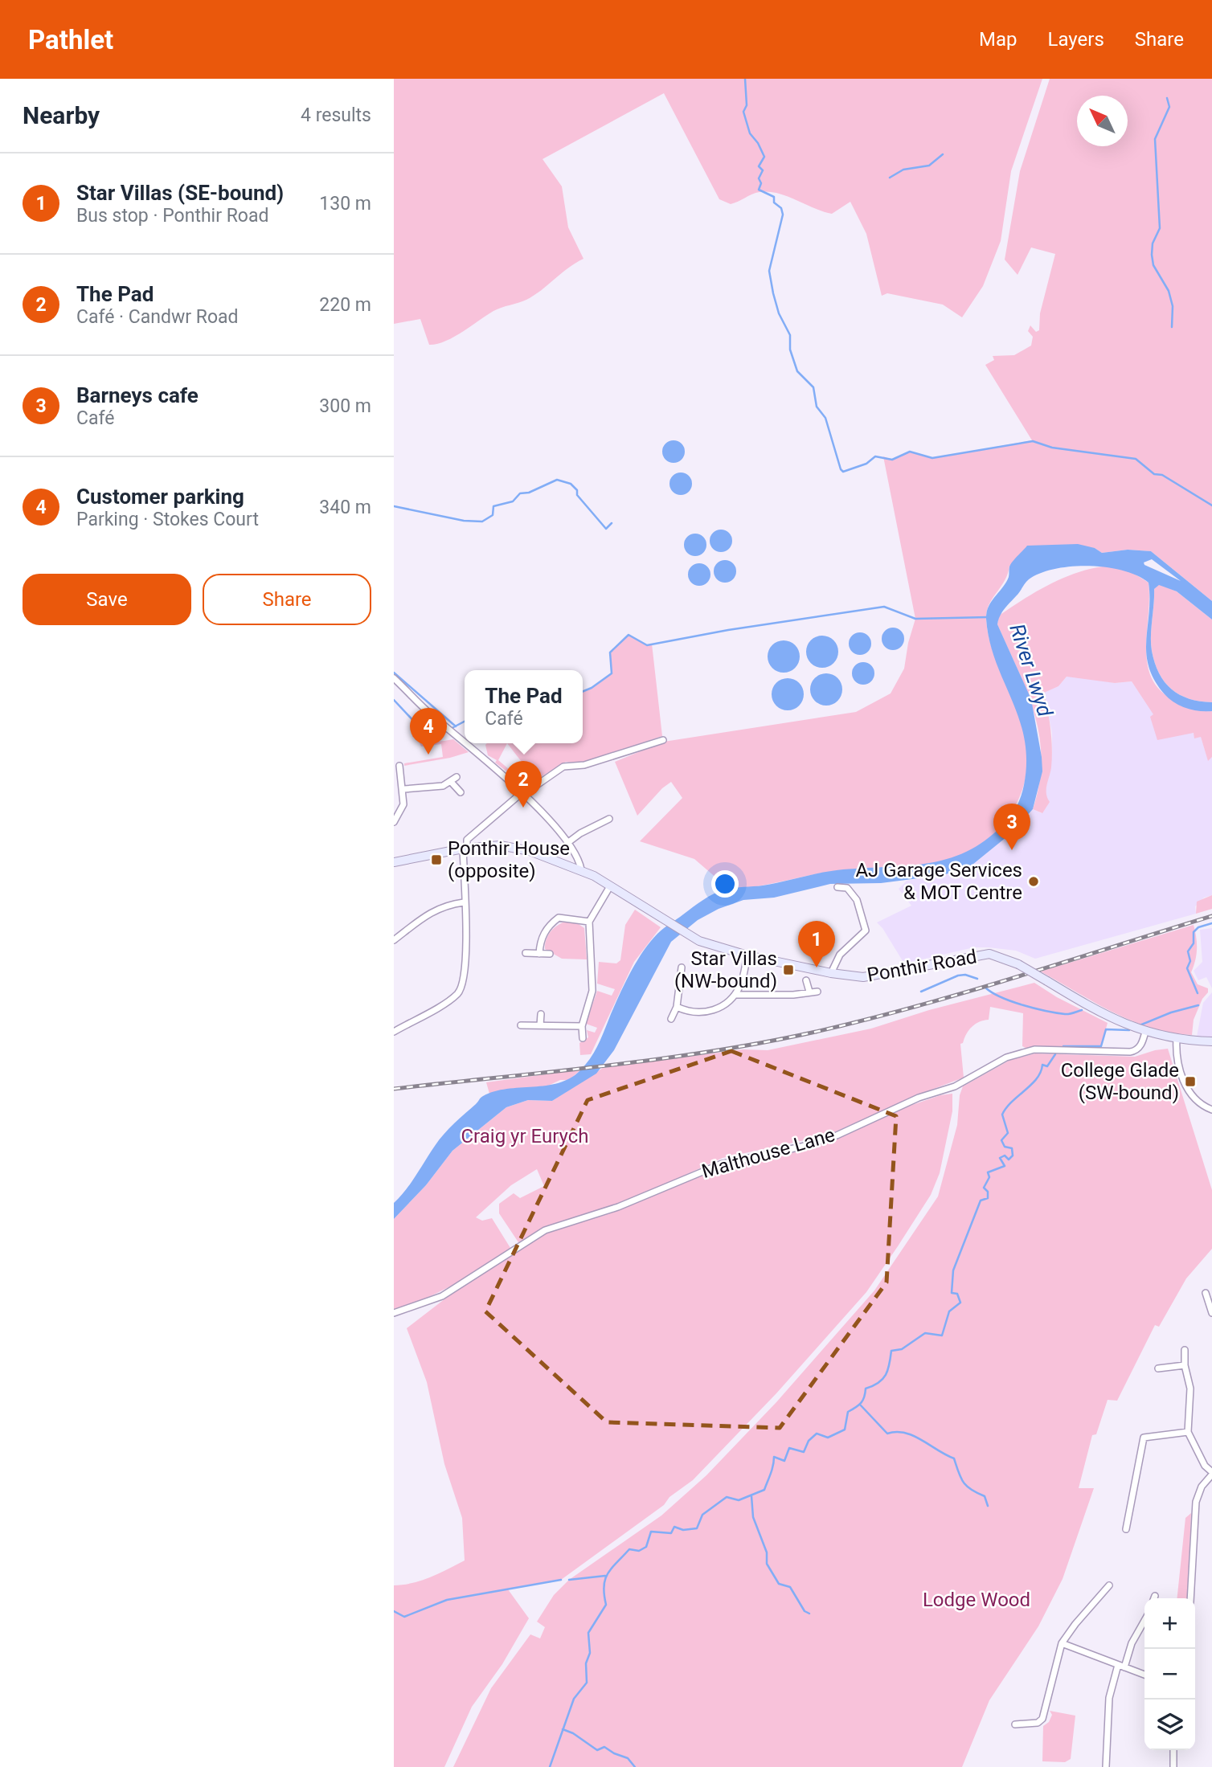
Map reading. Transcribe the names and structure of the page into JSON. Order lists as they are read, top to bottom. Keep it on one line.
{"streets":{"main road":["Ponthir Road"],"street":["Malthouse Lane"]},"crossings":[["Ponthir Road","Malthouse Lane"]],"water":["River Lwyd"],"parks":["Craig yr Eurych","Lodge Wood"],"places":{"transit":["Ponthir House (opposite)","Star Villas (NW-bound)","College Glade (SW-bound)"],"other":["AJ Garage Services & MOT Centre"]},"north":"top left","page":{"header":"Pathlet","nav":["Map","Layers","Share"],"heading":["Nearby","4 results"],"list":[{"mark":"1","name":"Star Villas (SE-bound)","note":"Bus stop · Ponthir Road","value":"130 m"},{"mark":"2","name":"The Pad","note":"Café · Candwr Road","value":"220 m"},{"mark":"3","name":"Barneys cafe","note":"Café","value":"300 m"},{"mark":"4","name":"Customer parking","note":"Parking · Stokes Court","value":"340 m"}],"buttons":["Save","Share"],"popup":["The Pad","Café"],"pins":["4","2","3","1"],"map_buttons":["+","−"]}}
